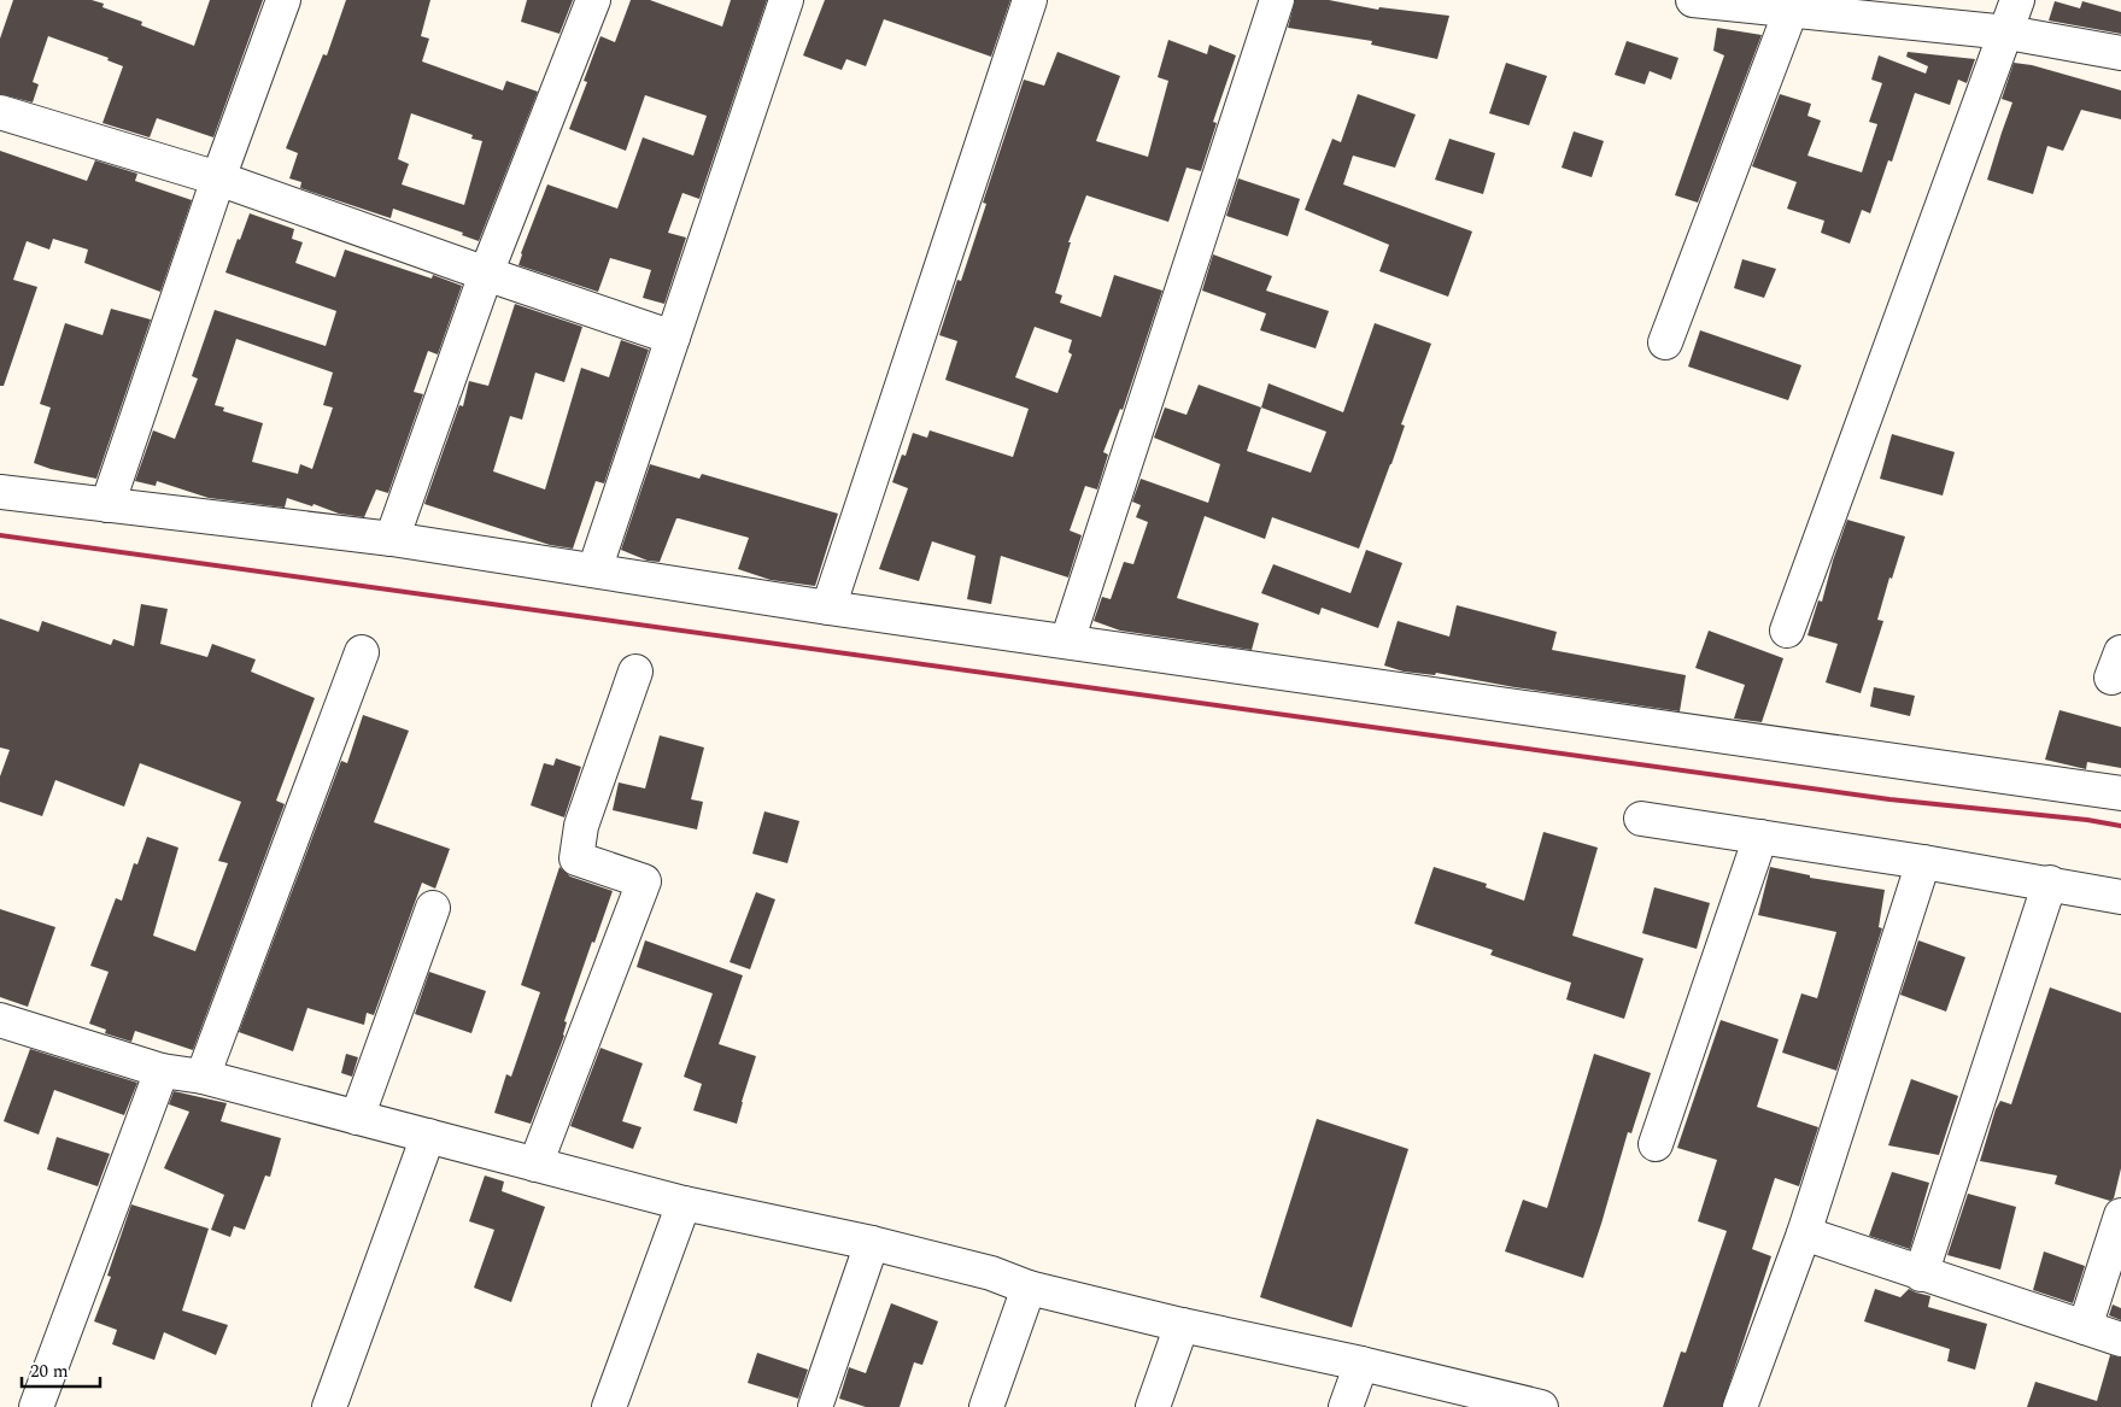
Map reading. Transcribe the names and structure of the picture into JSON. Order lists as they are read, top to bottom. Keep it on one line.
{"scale_bar":"20 m"}
